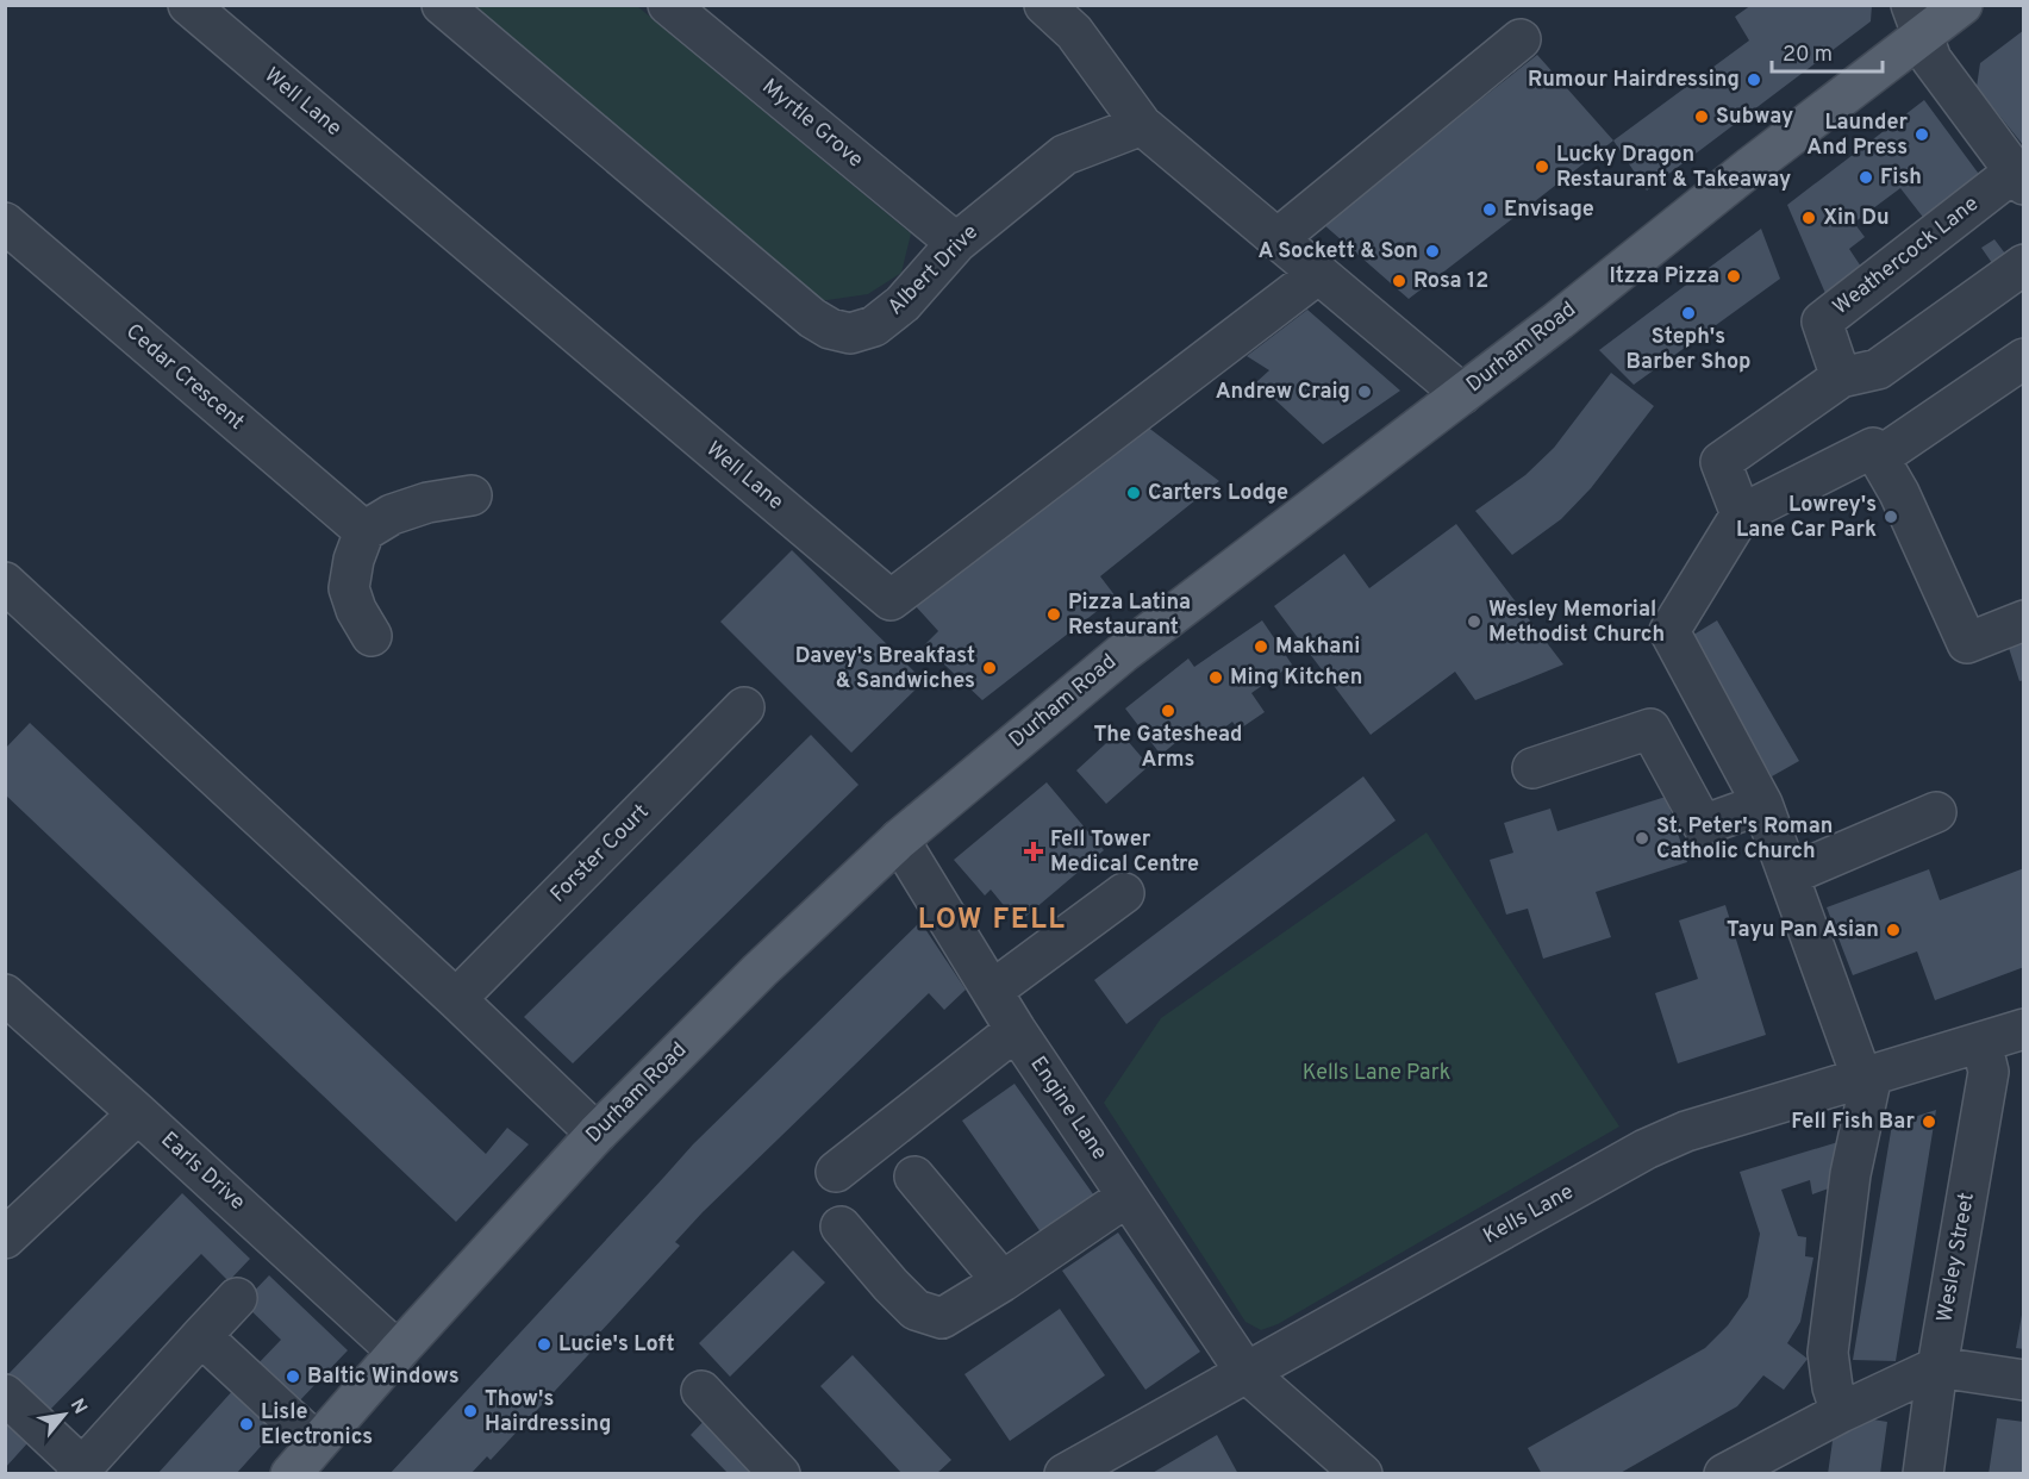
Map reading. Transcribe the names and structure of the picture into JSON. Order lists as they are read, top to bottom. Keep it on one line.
{"streets":{"main road":["Durham Road"],"street":["Well Lane","Myrtle Grove","Weathercock Lane","Albert Drive","Cedar Crescent","Forster Court","Engine Lane","Earls Drive","Kells Lane","Wesley Street"]},"crossings":[["Myrtle Grove","Albert Drive"],["Durham Road","Engine Lane"],["Durham Road","Earls Drive"],["Engine Lane","Kells Lane"],["Kells Lane","Wesley Street"]],"districts":["LOW FELL"],"parks":["Kells Lane Park"],"places":{"other":["Rumour Hairdressing","Subway","Launder And Press","Lucky Dragon Restaurant & Takeaway","Fish","Envisage","Xin Du","A Sockett & Son","Itzza Pizza","Rosa 12","Steph's Barber Shop","Andrew Craig","Carters Lodge","Lowrey's Lane Car Park","Pizza Latina Restaurant","Wesley Memorial Methodist Church","Makhani","Davey's Breakfast & Sandwiches","Ming Kitchen","The Gateshead Arms","St. Peter's Roman Catholic Church","Tayu Pan Asian","Fell Fish Bar","Lucie's Loft","Baltic Windows","Thow's Hairdressing","Lisle Electronics"],"health":["Fell Tower Medical Centre"]},"scale_bar":"20 m","north":"top right"}
